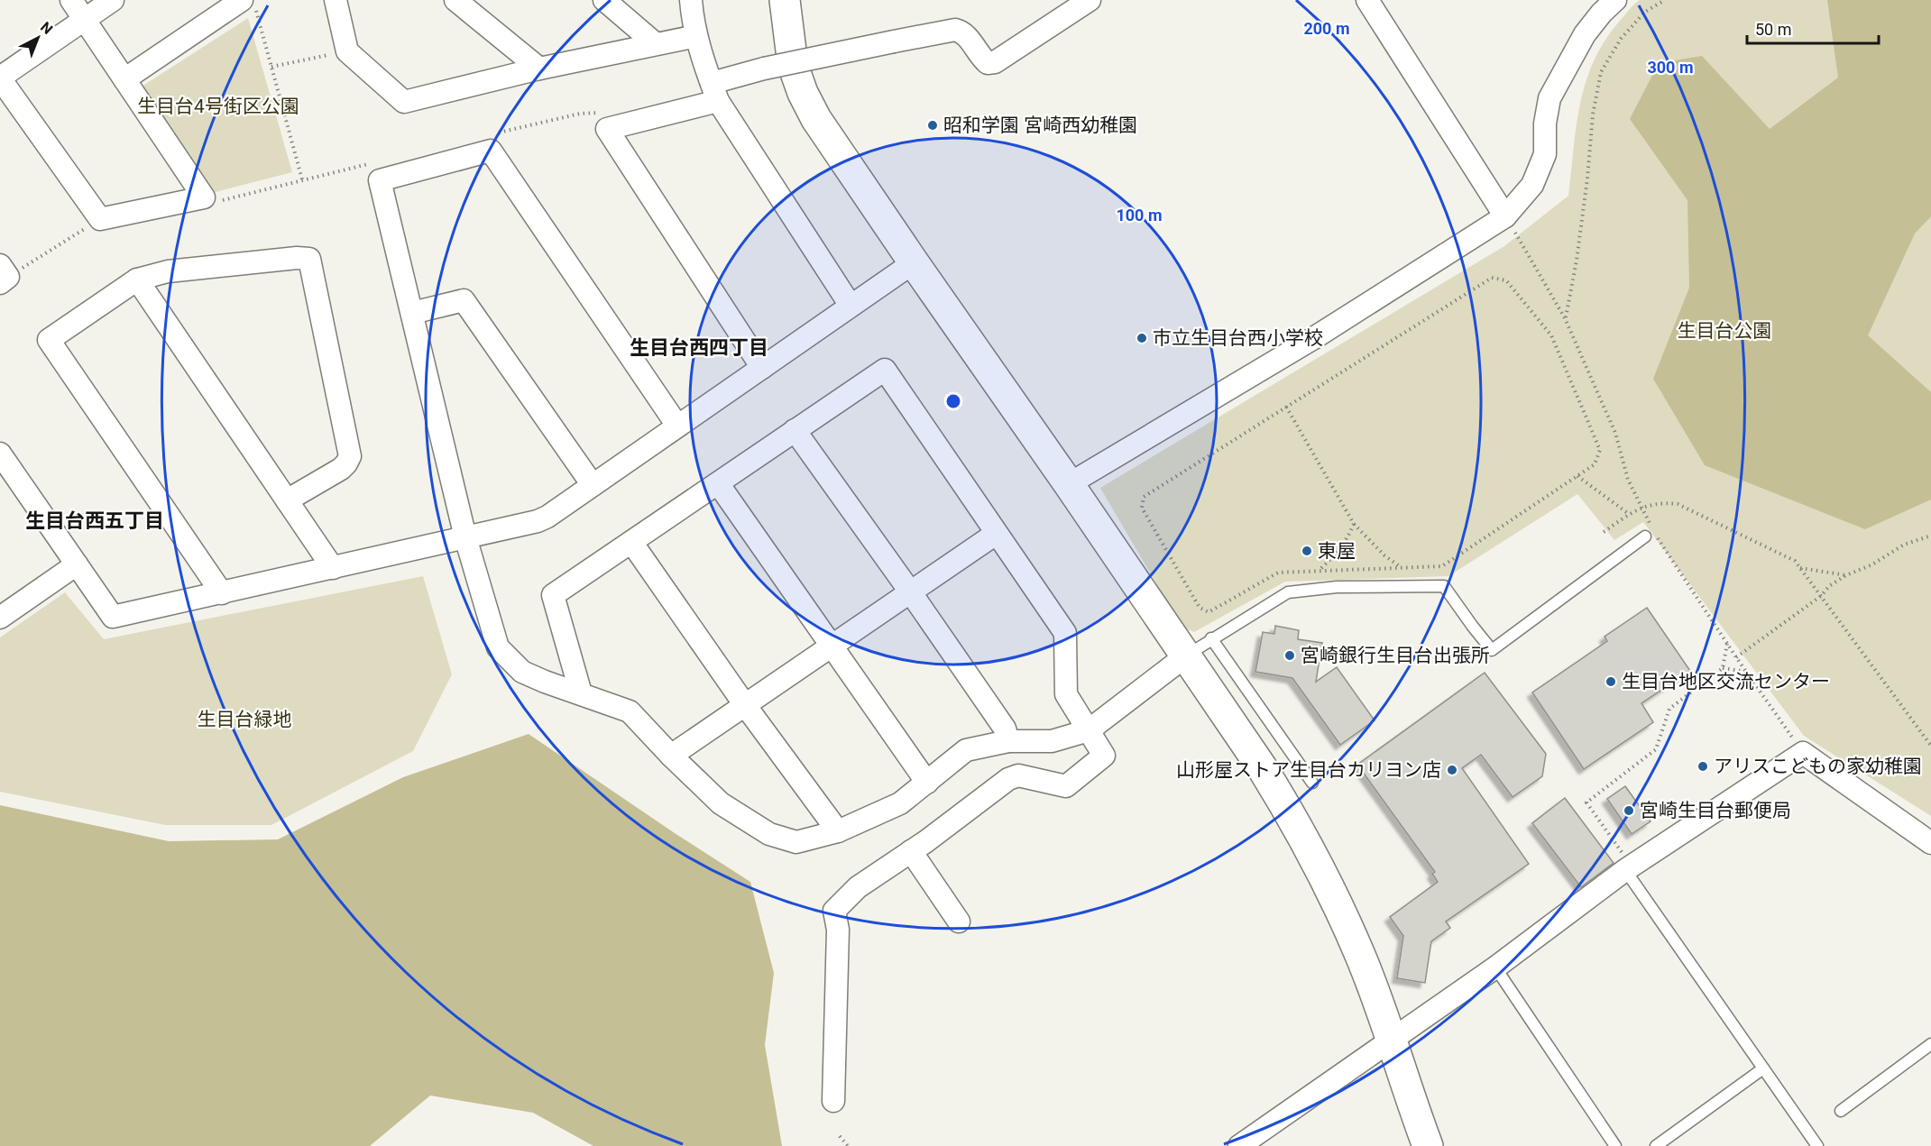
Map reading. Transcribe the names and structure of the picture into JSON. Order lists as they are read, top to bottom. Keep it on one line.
{"districts":["生目台西四丁目","生目台西五丁目"],"parks":["生目台4号街区公園","生目台公園","生目台緑地"],"places":["昭和学園 宮崎西幼稚園","市立生目台西小学校","東屋","宮崎銀行生目台出張所","生目台地区交流センター","アリスこどもの家幼稚園","山形屋ストア生目台カリヨン店","宮崎生目台郵便局"],"scale_bar":"50 m","north":"top right","rings":["200 m","300 m","100 m"]}
